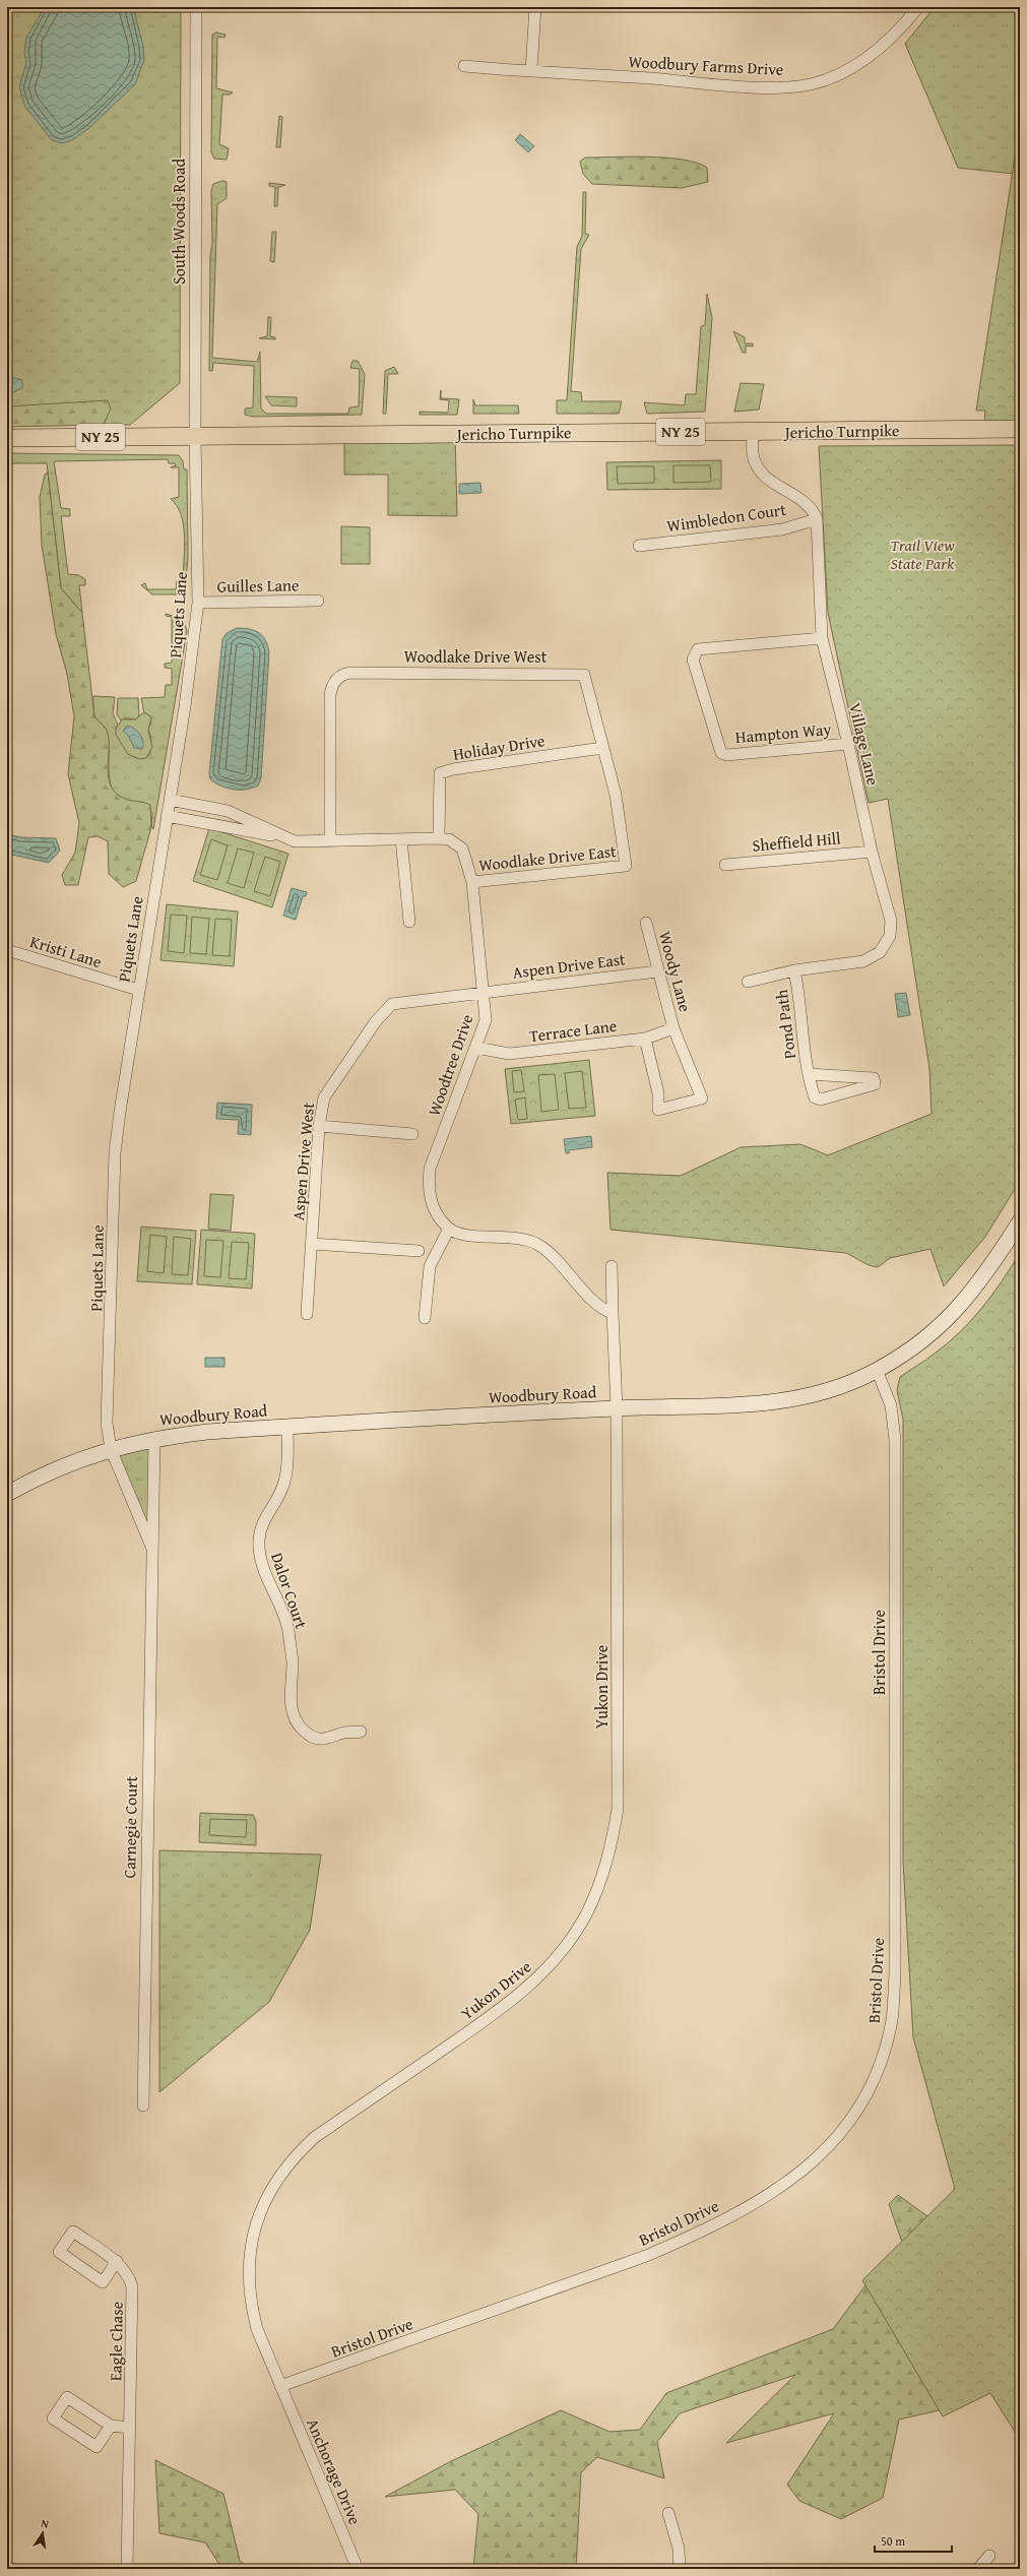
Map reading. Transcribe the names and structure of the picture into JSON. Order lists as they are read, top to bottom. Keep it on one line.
{"streets":{"main road":["Jericho Turnpike","NY 25","Woodbury Road"],"street":["Woodbury Farms Drive","South Woods Road","Wimbledon Court","Guilles Lane","Piquets Lane","Woodlake Drive West","Hampton Way","Village Lane","Holiday Drive","Sheffield Hill","Woodlake Drive East","Kristi Lane","Aspen Drive East","Woody Lane","Pond Path","Terrace Lane","Woodtree Drive","Aspen Drive West","Dalor Court","Bristol Drive","Yukon Drive","Carnegie Court","Eagle Chase","Anchorage Drive"]},"crossings":[["South Woods Road","Jericho Turnpike"],["South Woods Road","Piquets Lane"],["Jericho Turnpike","Piquets Lane"],["Wimbledon Court","Village Lane"],["Guilles Lane","Piquets Lane"],["Piquets Lane","Kristi Lane"],["Piquets Lane","Woodtree Drive"],["Piquets Lane","Woodbury Road"],["Piquets Lane","Carnegie Court"],["Woodlake Drive West","Holiday Drive"],["Woodlake Drive West","Woodlake Drive East"],["Woodlake Drive West","Woodtree Drive"],["Hampton Way","Village Lane"],["Village Lane","Sheffield Hill"],["Village Lane","Pond Path"],["Holiday Drive","Woodtree Drive"],["Woodlake Drive East","Woodtree Drive"],["Aspen Drive East","Woody Lane"],["Aspen Drive East","Woodtree Drive"],["Aspen Drive East","Aspen Drive West"],["Woody Lane","Terrace Lane"],["Terrace Lane","Woodtree Drive"],["Woodtree Drive","Aspen Drive West"],["Woodbury Road","Dalor Court"],["Woodbury Road","Bristol Drive"],["Woodbury Road","Yukon Drive"],["Woodbury Road","Carnegie Court"],["Bristol Drive","Yukon Drive"],["Bristol Drive","Anchorage Drive"],["Yukon Drive","Anchorage Drive"]],"parks":["Trail View State Park"],"scale_bar":"50 m","north":"top"}
